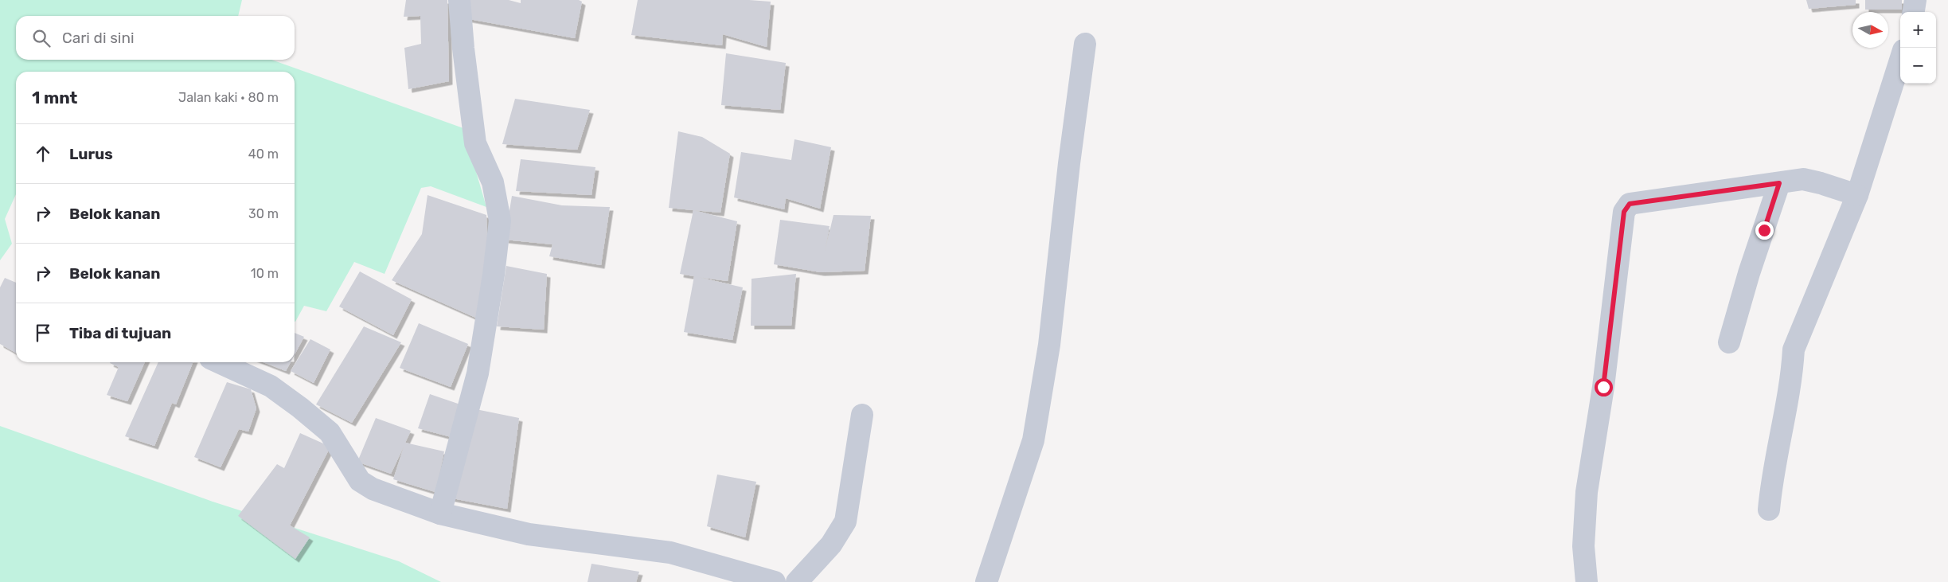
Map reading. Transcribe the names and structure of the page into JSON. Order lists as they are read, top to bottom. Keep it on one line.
{"north":"right","page":{"map_buttons":["+","−"],"search":"Cari di sini","heading":["1 mnt","Jalan kaki · 80 m"],"list":[["Lurus","40 m"],["Belok kanan","30 m"],["Belok kanan","10 m"],"Tiba di tujuan"]}}
